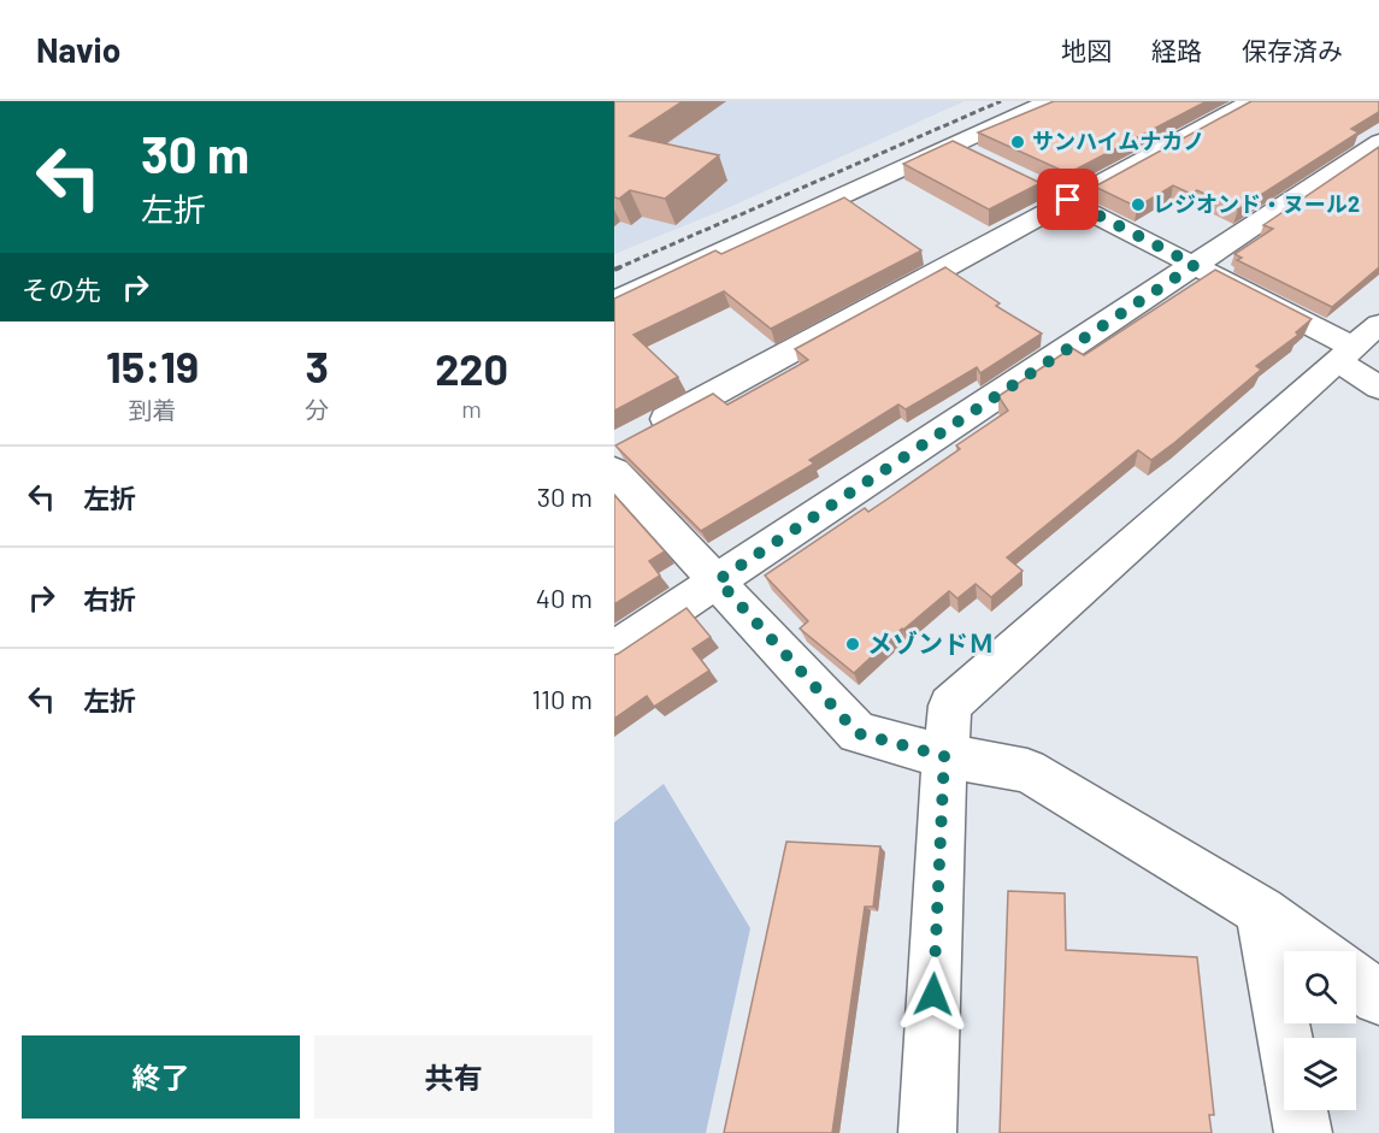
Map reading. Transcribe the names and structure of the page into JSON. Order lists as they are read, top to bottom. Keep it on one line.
{"places":["サンハイムナカノ","レジオンド・ヌール2","メゾンドＭ"],"page":{"header":"Navio","nav":["地図","経路","保存済み"],"turn":["30 m","左折"],"then":"その先","eta":["15:19","到着","3","分","220","m"],"list":[{"name":"左折","value":"30 m"},{"name":"右折","value":"40 m"},{"name":"左折","value":"110 m"}],"buttons":["終了","共有"]}}
